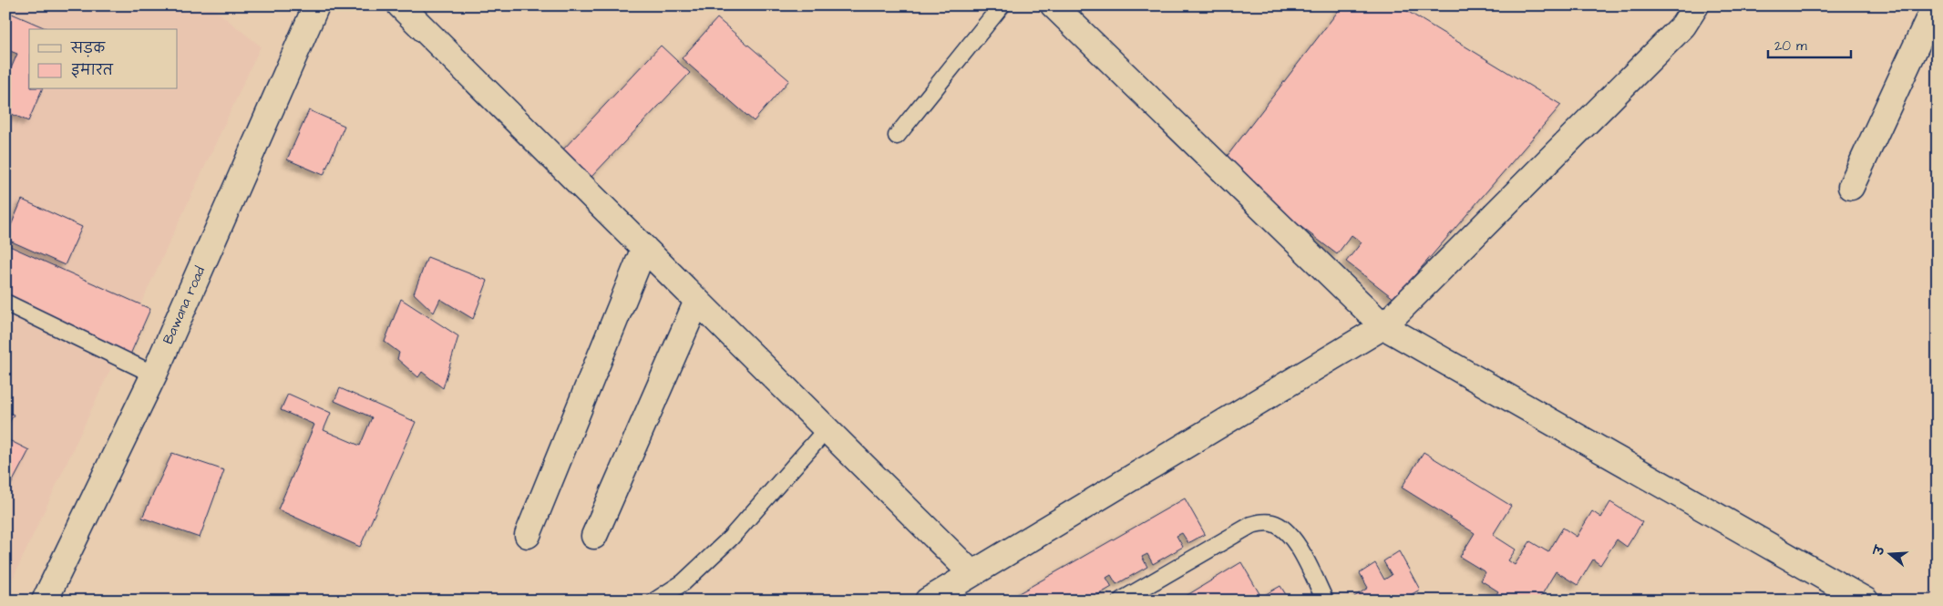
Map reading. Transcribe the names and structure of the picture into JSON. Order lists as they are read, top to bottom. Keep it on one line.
{"streets":{"street":["Bawana road"]},"legend":["सड़क","इमारत"],"scale_bar":"20 m","north":"left"}
